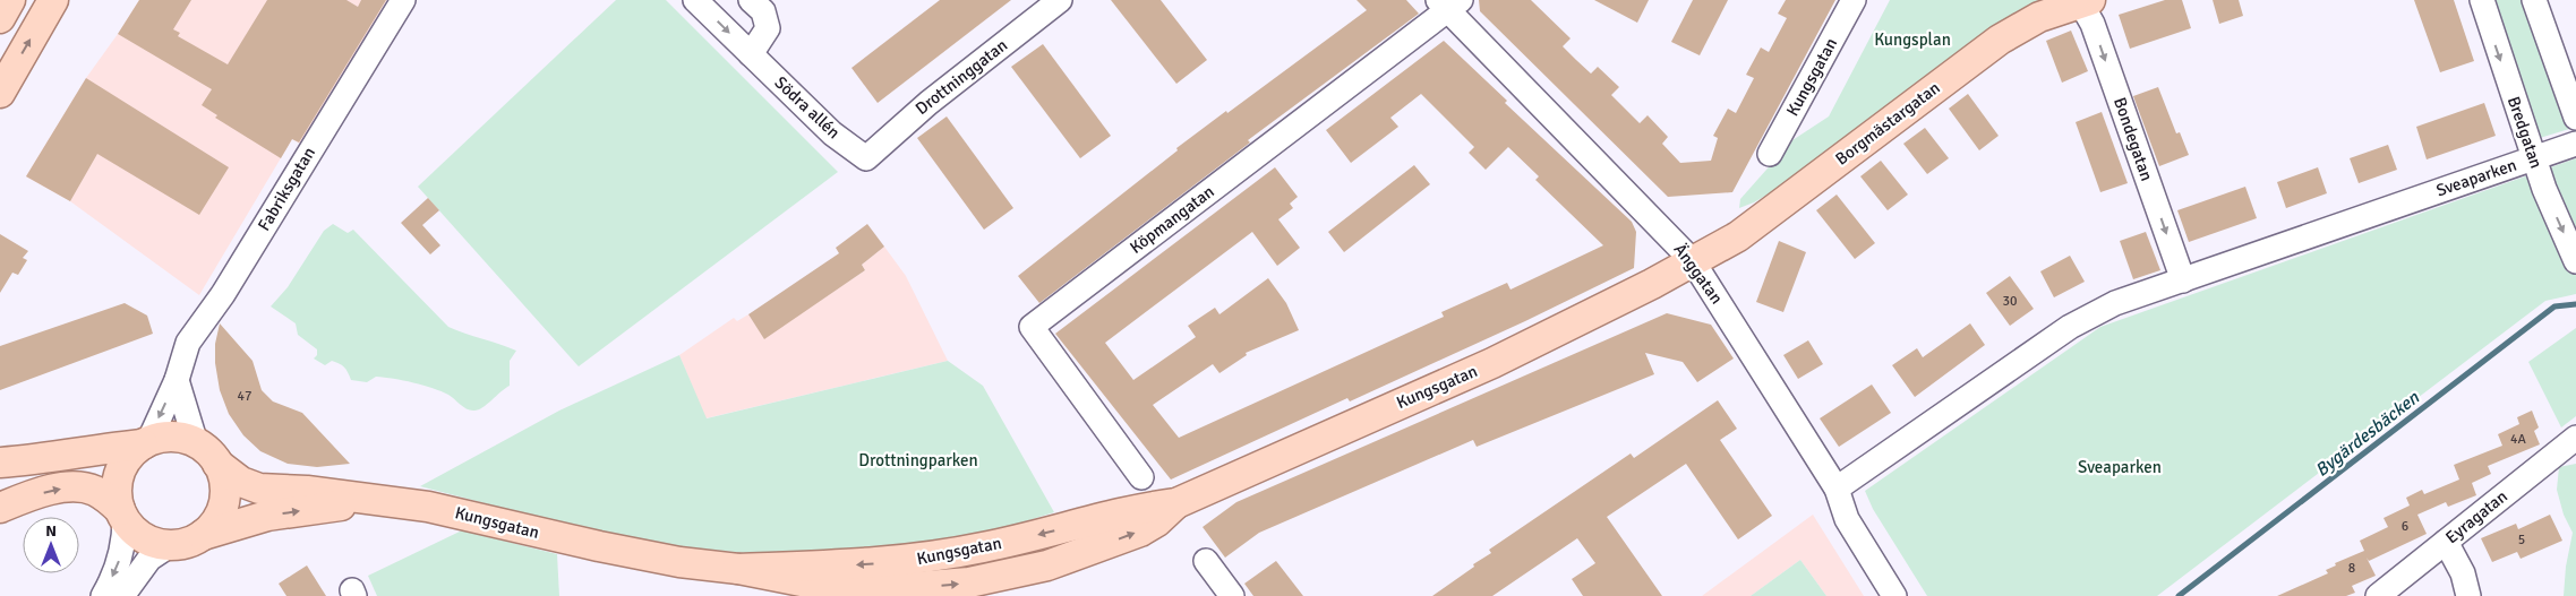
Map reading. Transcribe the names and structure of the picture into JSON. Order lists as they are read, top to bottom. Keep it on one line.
{"streets":{"main road":["Kungsgatan","Borgmästargatan"],"street":["Drottninggatan","Södra allén","Bredgatan","Bondegatan","Sveaparken","Fabriksgatan","Köpmangatan","Änggatan","Eyragatan"]},"crossings":[["Drottninggatan","Södra allén"],["Kungsgatan","Borgmästargatan"],["Kungsgatan","Fabriksgatan"],["Kungsgatan","Änggatan"],["Borgmästargatan","Bondegatan"],["Borgmästargatan","Änggatan"],["Bredgatan","Sveaparken"],["Bondegatan","Sveaparken"],["Sveaparken","Änggatan"],["Köpmangatan","Änggatan"]],"one_way":["Bondegatan"],"water":["Bygärdesbäcken"],"parks":["Kungsplan","Drottningparken","Sveaparken"],"house_numbers":["30","47","4A","6","5","8"],"north":"top"}
